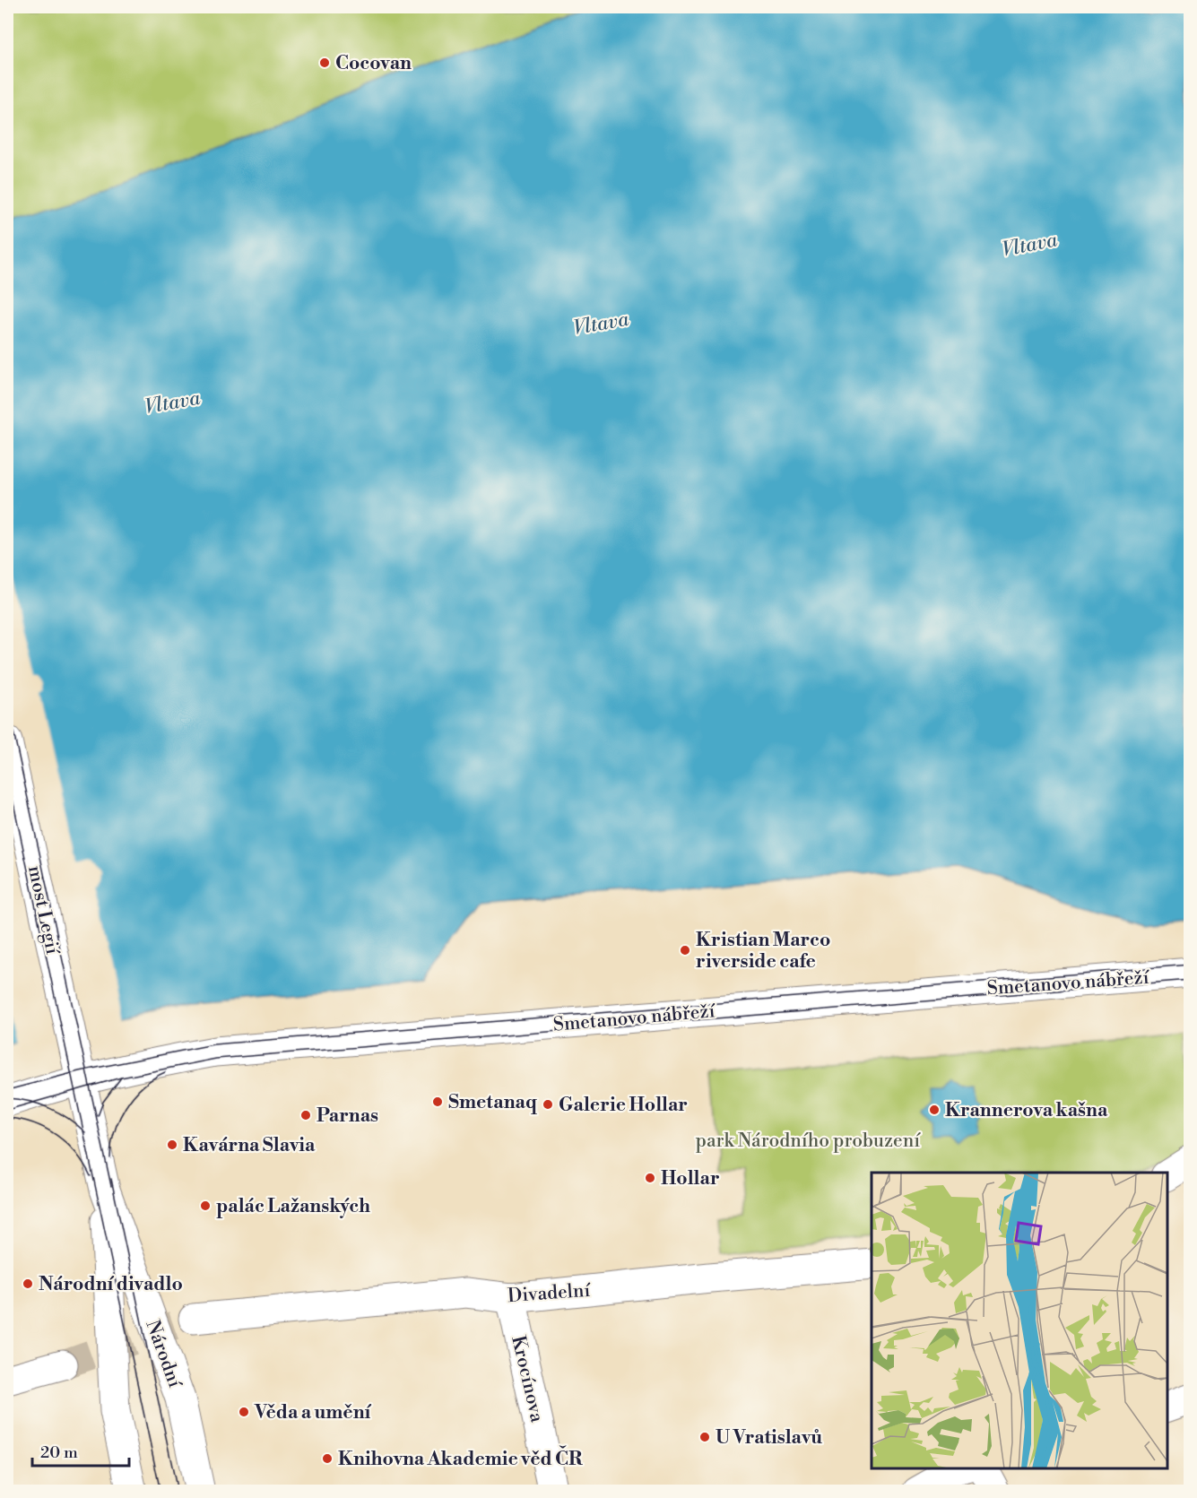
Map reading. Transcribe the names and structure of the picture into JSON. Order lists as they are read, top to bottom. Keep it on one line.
{"streets":{"street":["most Legií","Smetanovo nábřeží","Divadelní","Národní","Krocínova"]},"crossings":[["most Legií","Smetanovo nábřeží"],["most Legií","Národní"],["Smetanovo nábřeží","Národní"],["Divadelní","Krocínova"]],"water":["Vltava"],"parks":["park Národního probuzení"],"places":["Cocovan","Kristian Marco riverside cafe","Smetanaq","Galerie Hollar","Krannerova kašna","Parnas","Kavárna Slavia","Hollar","palác Lažanských","Národní divadlo","Věda a umění","U Vratislavů","Knihovna Akademie věd ČR"],"scale_bar":"20 m"}
